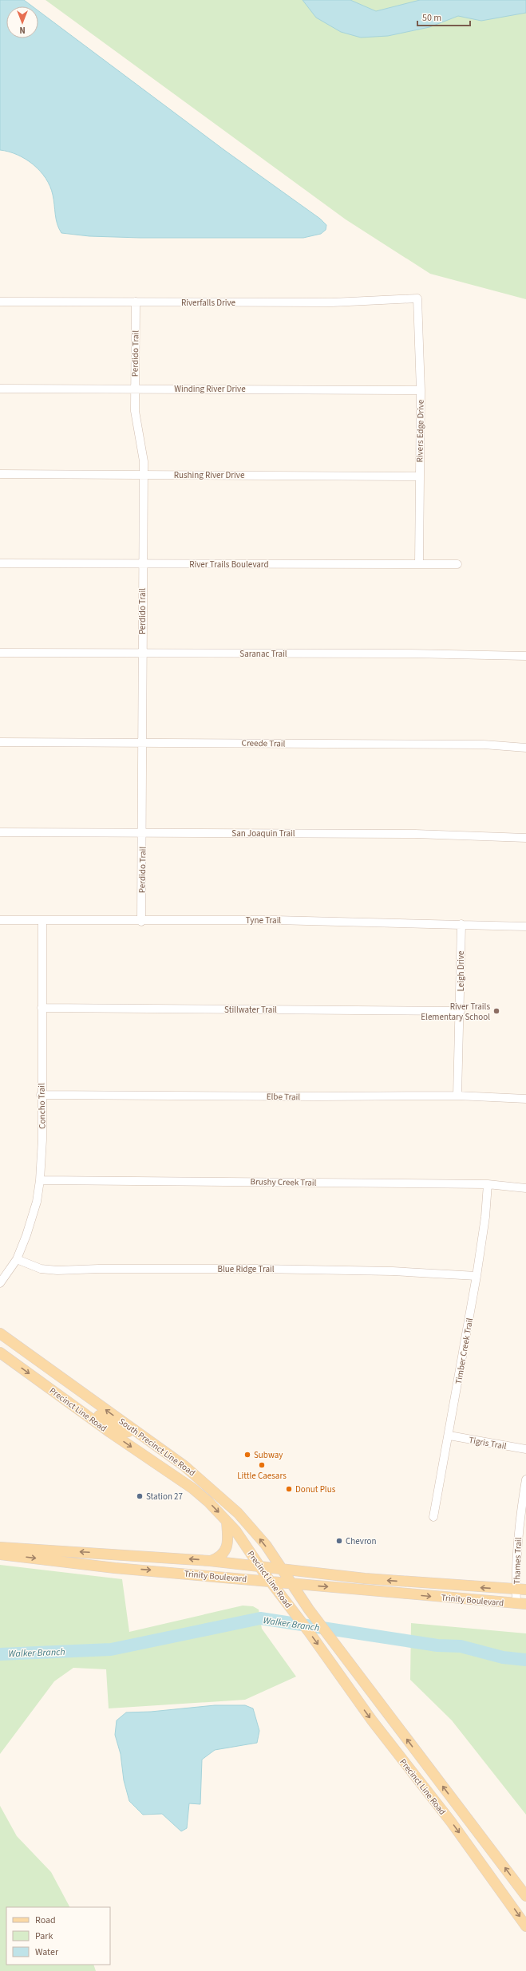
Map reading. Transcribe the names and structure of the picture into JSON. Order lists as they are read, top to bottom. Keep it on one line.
{"streets":{"main road":["Precinct Line Road","South Precinct Line Road","Trinity Boulevard"],"street":["Riverfalls Drive","Perdido Trail","Winding River Drive","Rivers Edge Drive","Rushing River Drive","River Trails Boulevard","Saranac Trail","Creede Trail","San Joaquin Trail","Tyne Trail","Leigh Drive","Stillwater Trail","Elbe Trail","Concho Trail","Brushy Creek Trail","Blue Ridge Trail","Timber Creek Trail","Tigris Trail","Thames Trail"]},"crossings":[["Riverfalls Drive","Perdido Trail"],["Riverfalls Drive","Rivers Edge Drive"],["Perdido Trail","Winding River Drive"],["Perdido Trail","Rushing River Drive"],["Perdido Trail","River Trails Boulevard"],["Perdido Trail","Saranac Trail"],["Perdido Trail","Creede Trail"],["Perdido Trail","San Joaquin Trail"],["Perdido Trail","Tyne Trail"],["Winding River Drive","Rivers Edge Drive"],["Rivers Edge Drive","Rushing River Drive"],["Rivers Edge Drive","River Trails Boulevard"],["Tyne Trail","Leigh Drive"],["Tyne Trail","Concho Trail"],["Leigh Drive","Stillwater Trail"],["Leigh Drive","Elbe Trail"],["Stillwater Trail","Concho Trail"],["Elbe Trail","Concho Trail"],["Concho Trail","Brushy Creek Trail"],["Concho Trail","Blue Ridge Trail"],["Brushy Creek Trail","Timber Creek Trail"],["Blue Ridge Trail","Timber Creek Trail"],["Timber Creek Trail","Tigris Trail"],["Precinct Line Road","South Precinct Line Road"],["Precinct Line Road","Trinity Boulevard"],["South Precinct Line Road","Trinity Boulevard"],["Thames Trail","Trinity Boulevard"]],"water":["Walker Branch"],"places":["River Trails Elementary School","Subway","Little Caesars","Donut Plus","Station 27","Chevron"],"legend":["Road","Park","Water"],"scale_bar":"50 m","north":"bottom"}
